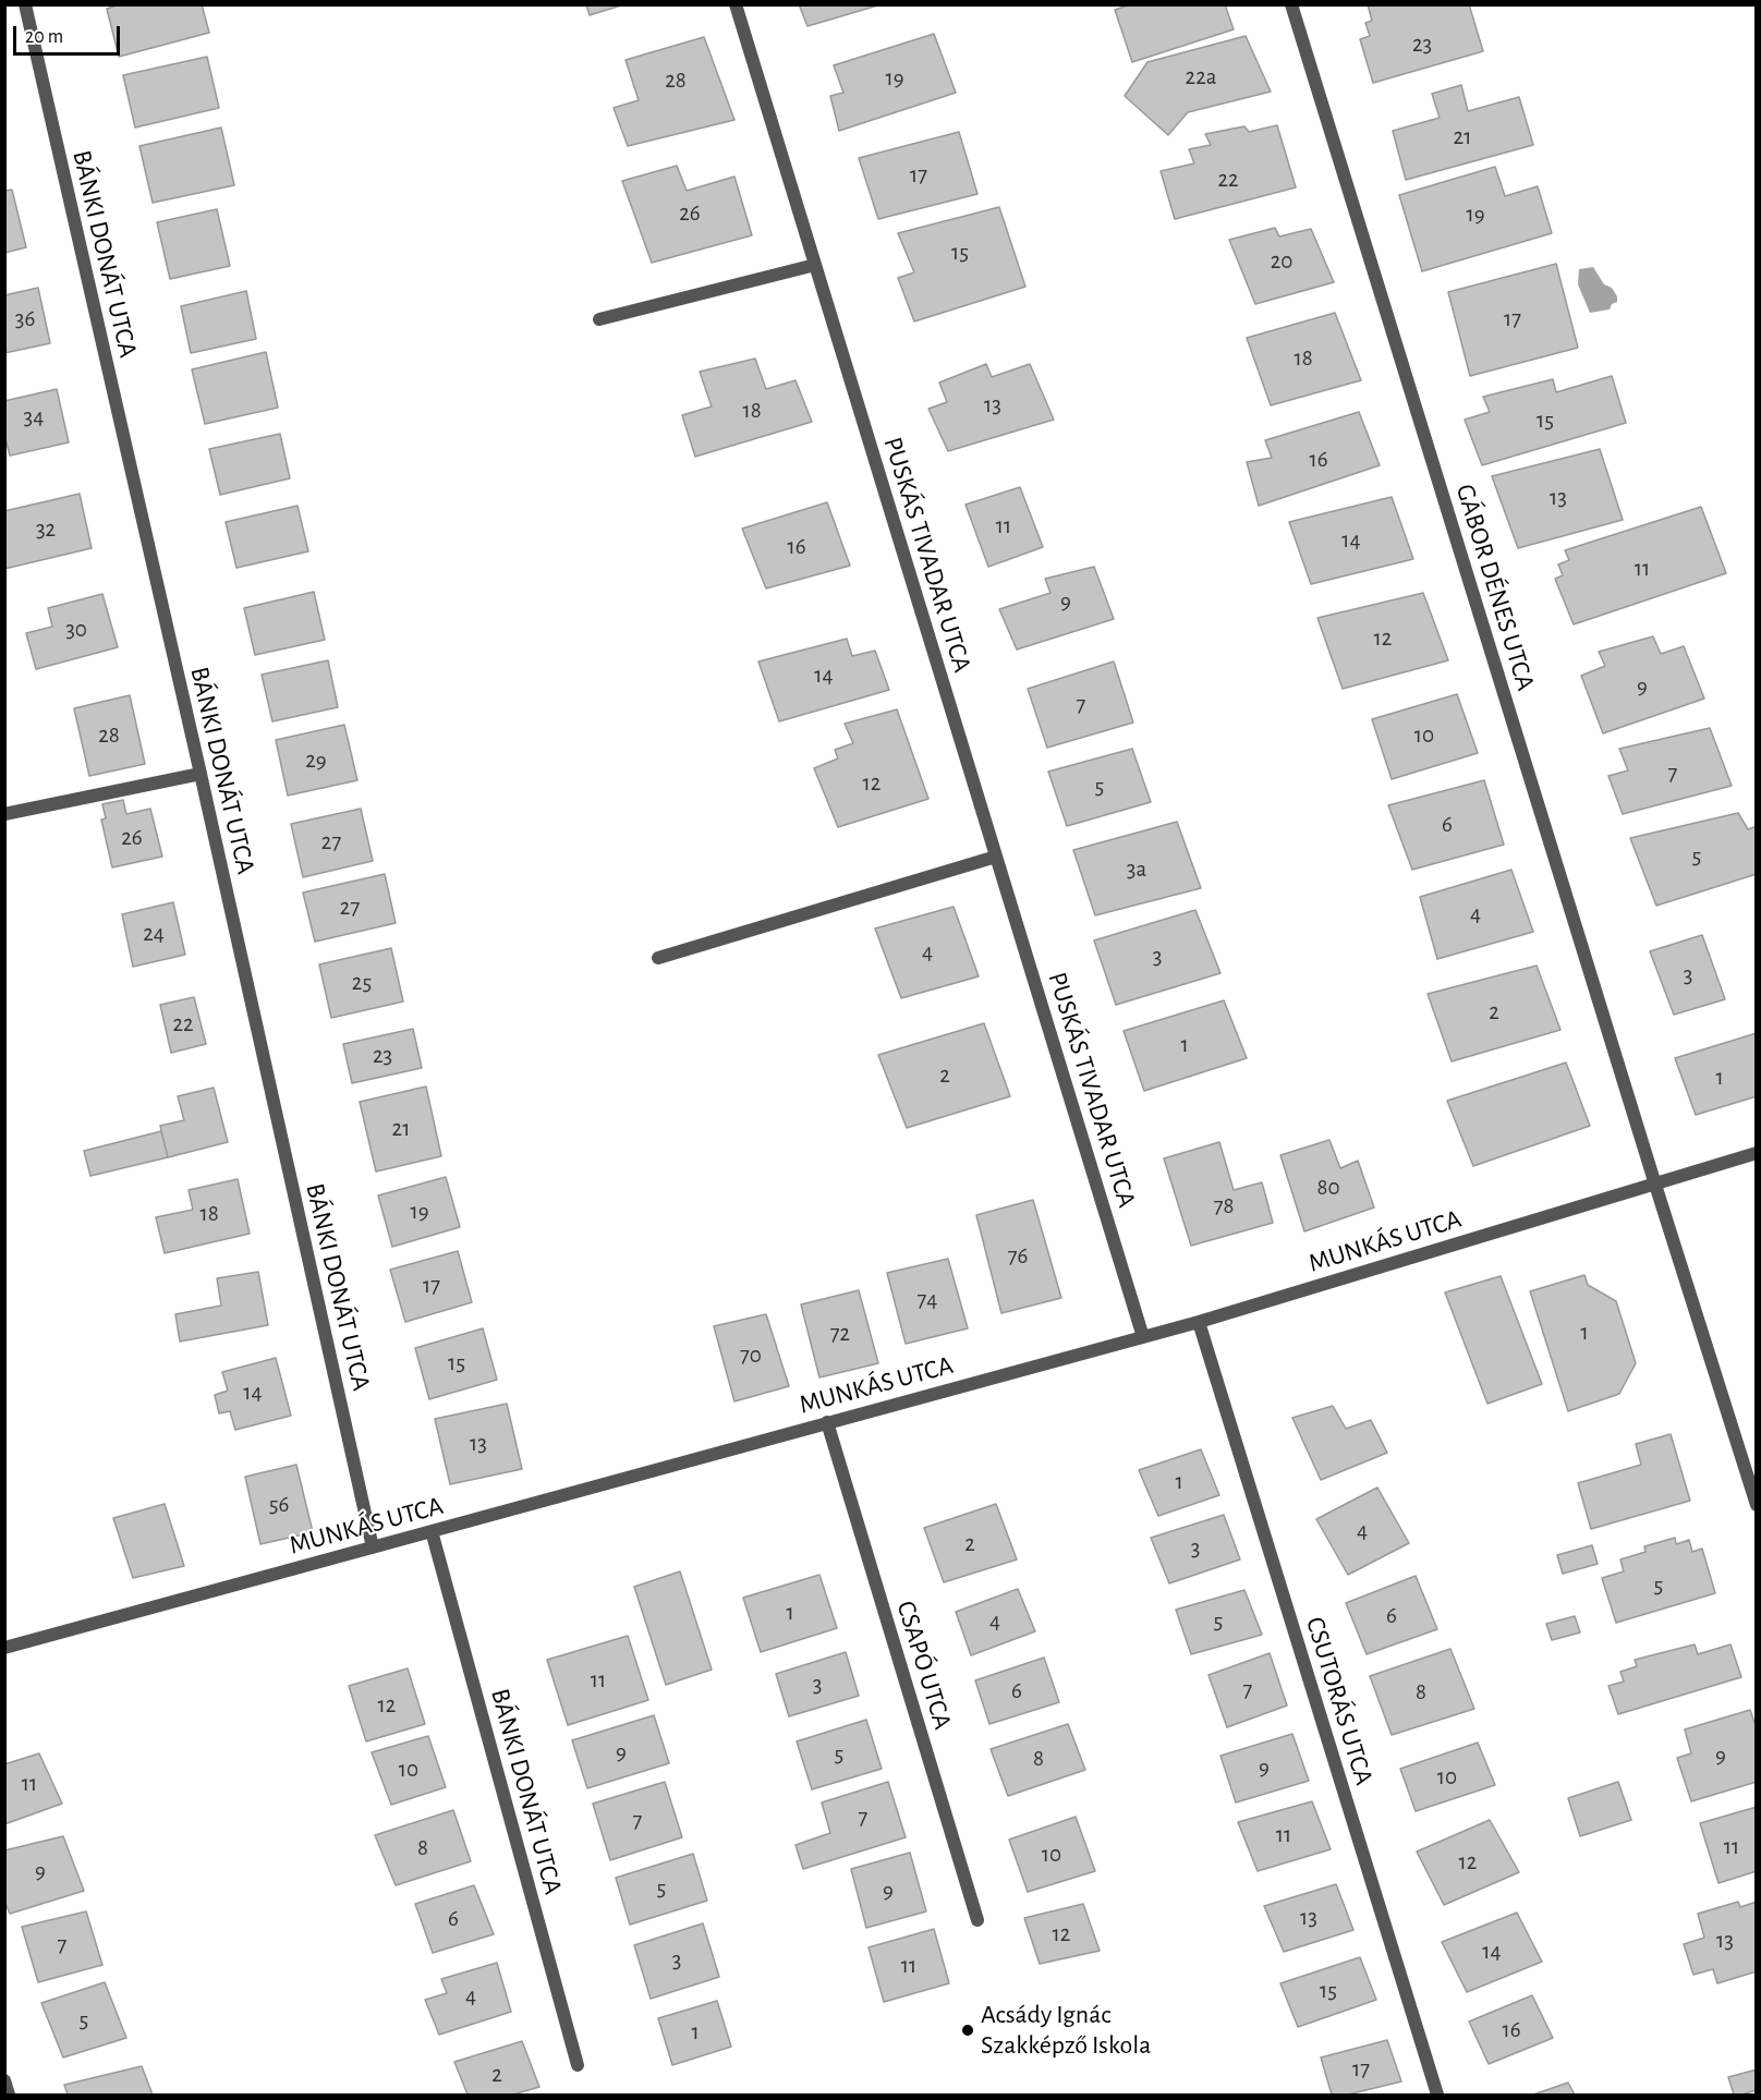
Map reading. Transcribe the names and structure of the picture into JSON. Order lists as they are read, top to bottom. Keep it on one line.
{"streets":{"street":["BÁNKI DONÁT UTCA","PUSKÁS TIVADAR UTCA","GÁBOR DÉNES UTCA","MUNKÁS UTCA","CSAPÓ UTCA","CSUTORÁS UTCA"]},"crossings":[["BÁNKI DONÁT UTCA","MUNKÁS UTCA"],["PUSKÁS TIVADAR UTCA","MUNKÁS UTCA"],["GÁBOR DÉNES UTCA","MUNKÁS UTCA"],["MUNKÁS UTCA","CSAPÓ UTCA"],["MUNKÁS UTCA","CSUTORÁS UTCA"]],"places":["Acsády Ignác Szakképző Iskola"],"house_numbers":["23","22a","19","28","21","17","22","26","19","15","20","36","17","18","13","18","34","15","16","13","11","32","14","16","11","9","30","12","14","9","7","28","10","29","7","12","5","6","26","27","5","3a","27","4","24","4","3","3","25","2","22","1","23","2","1","21","80","78","19","18","76","17","74","1","72","70","15","14","13","1","56","4","2","3","5","1","6","4","5","11","3","7","6","8","12","9","5","9","8","9","10","10","11","7","7","11","11","8","10","12","9","5","9","13","6","12","13","7","14","3","11","15","4","5","16","1","17","2"],"scale_bar":"20 m"}
